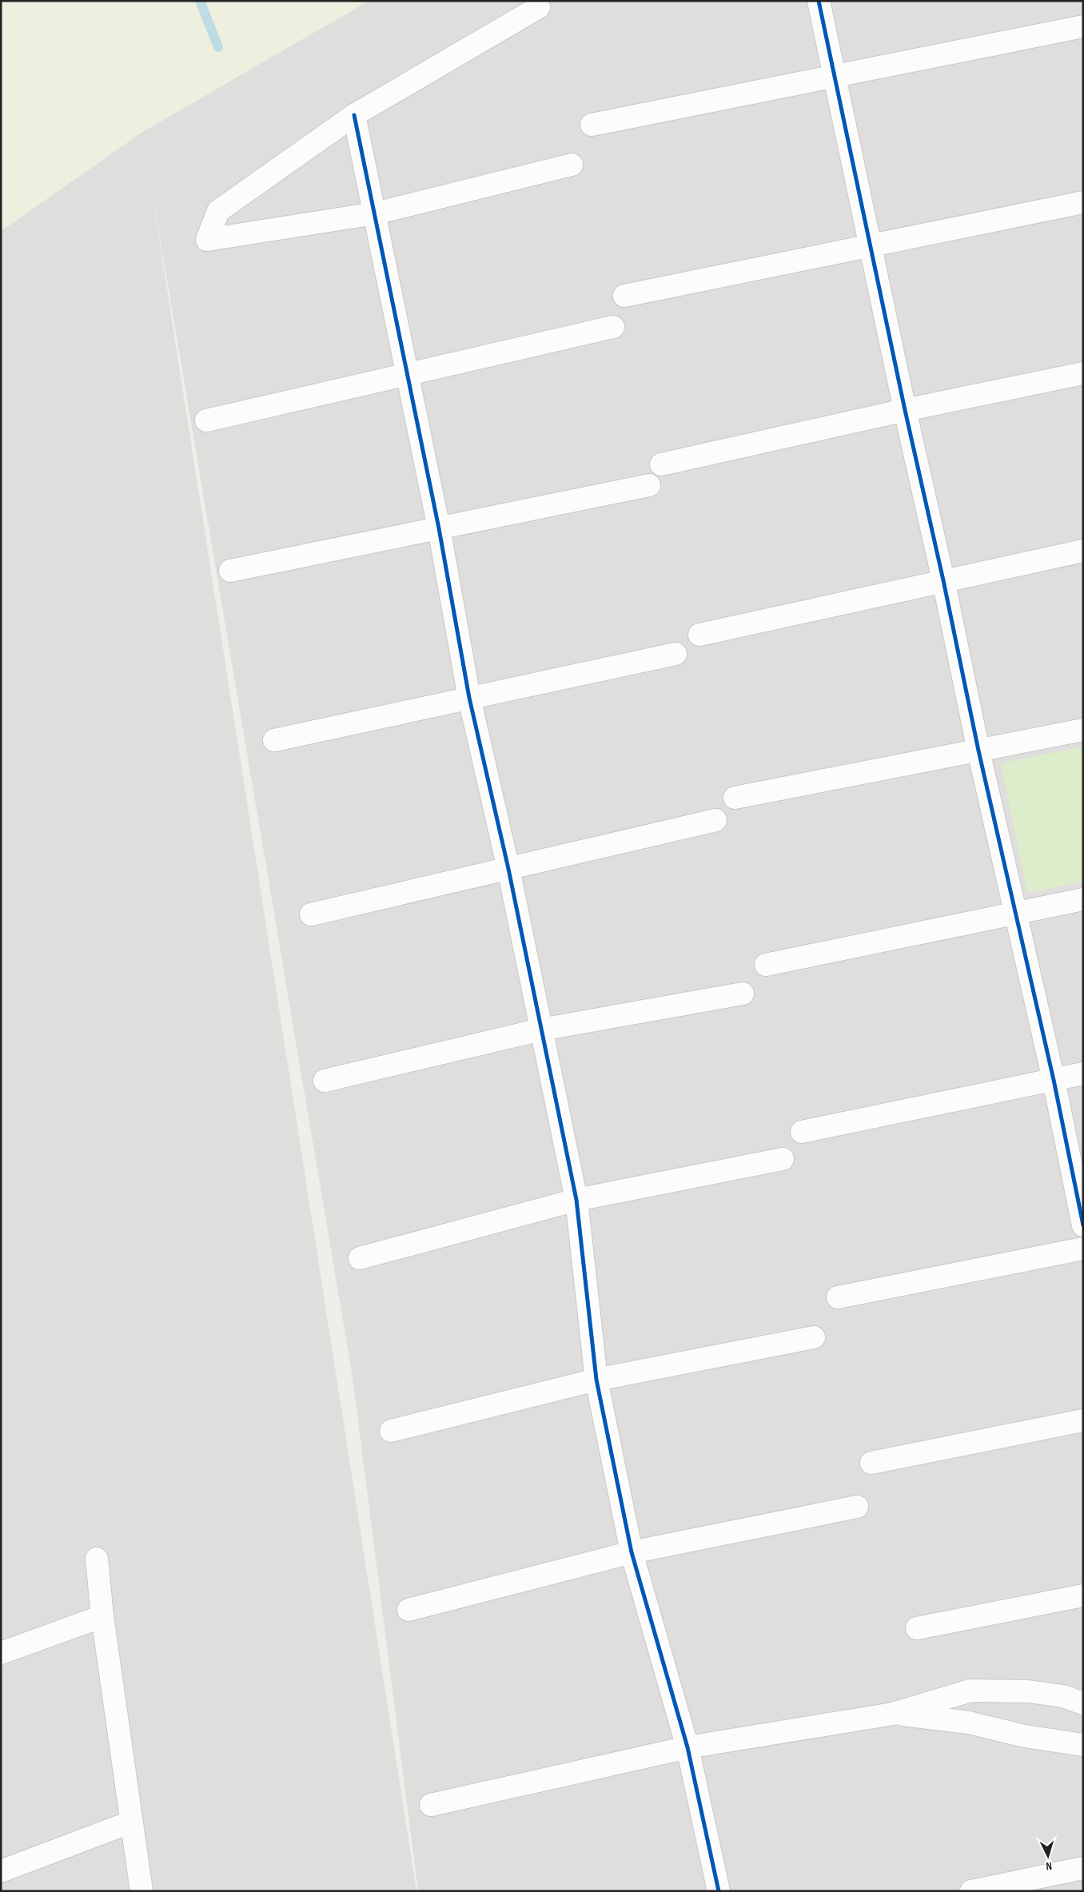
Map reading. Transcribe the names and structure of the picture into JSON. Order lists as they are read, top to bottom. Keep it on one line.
{"north":"bottom"}
